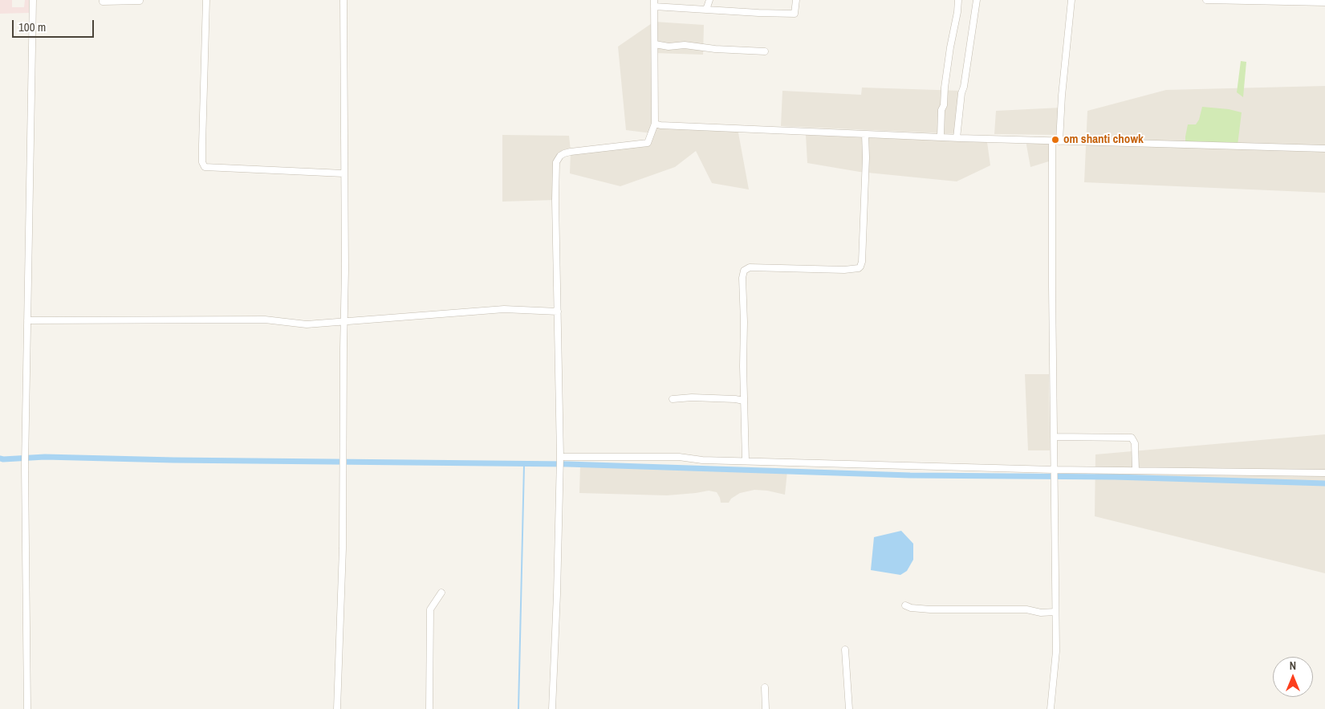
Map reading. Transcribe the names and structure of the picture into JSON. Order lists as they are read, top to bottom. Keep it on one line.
{"places":["om shanti chowk"],"scale_bar":"100 m","north":"top"}
